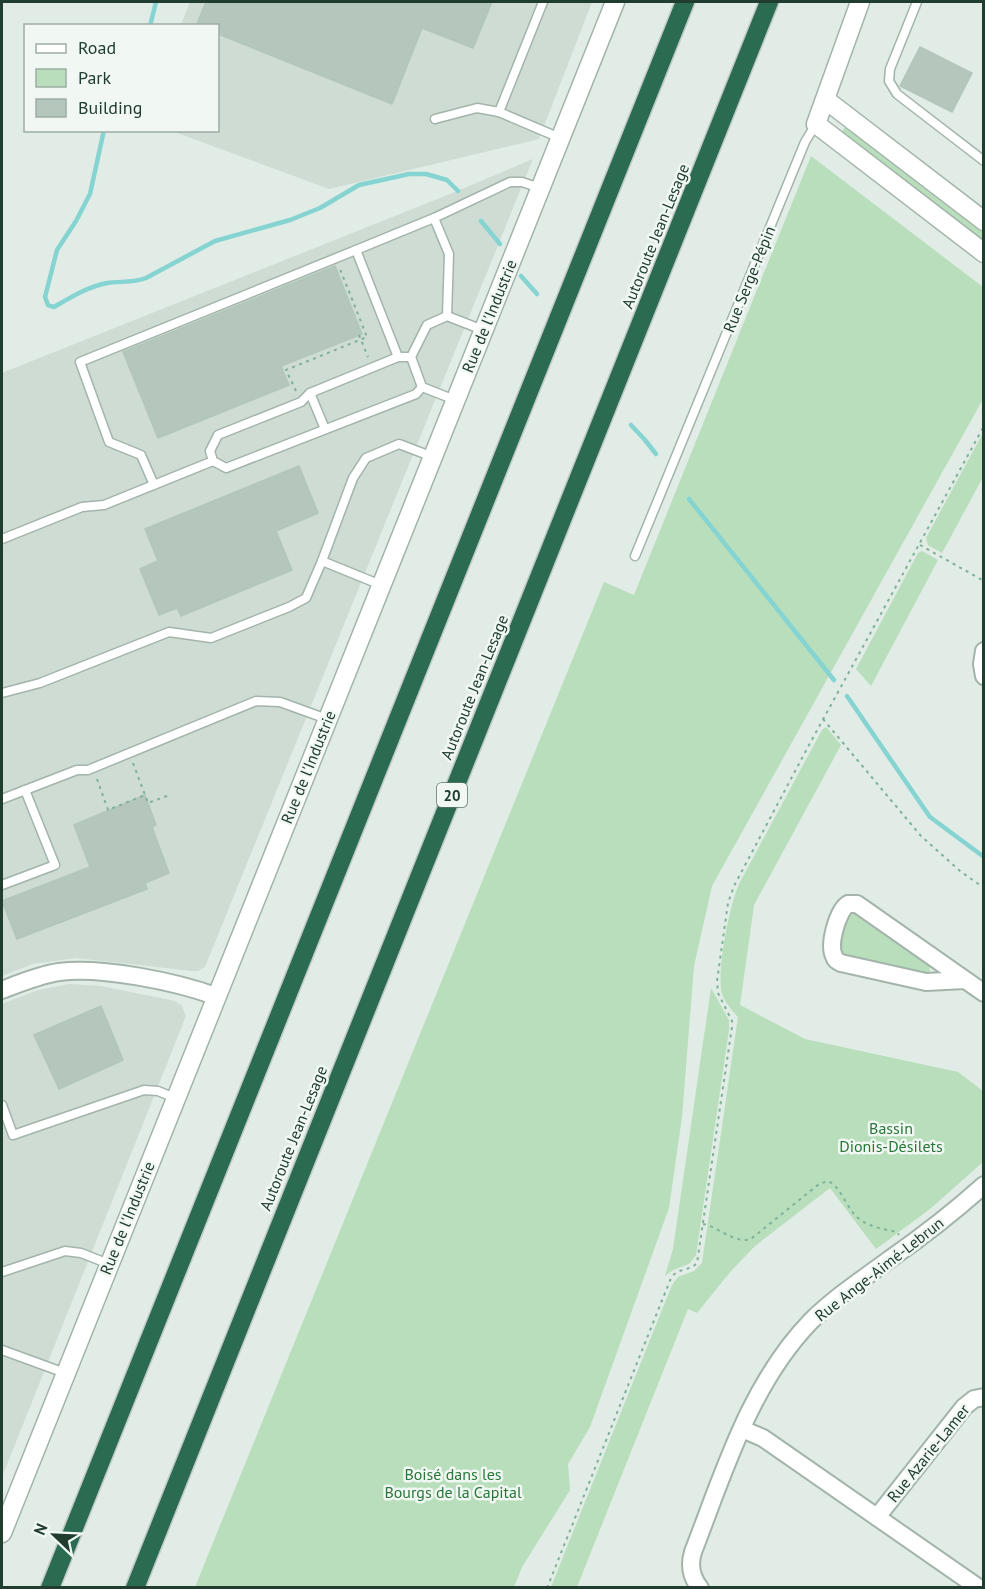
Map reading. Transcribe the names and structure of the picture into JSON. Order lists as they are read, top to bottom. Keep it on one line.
{"streets":{"highway":["Autoroute Jean-Lesage","20"],"street":["Rue Serge-Pépin","Rue de l'Industrie","Rue Ange-Aimé-Lebrun","Rue Azarie-Lamer"]},"crossings":[["Rue Ange-Aimé-Lebrun","Rue Azarie-Lamer"]],"parks":["Bassin Dionis-Désilets","Boisé dans les Bourgs de la Capital"],"legend":["Road","Park","Building"],"north":"top left"}
